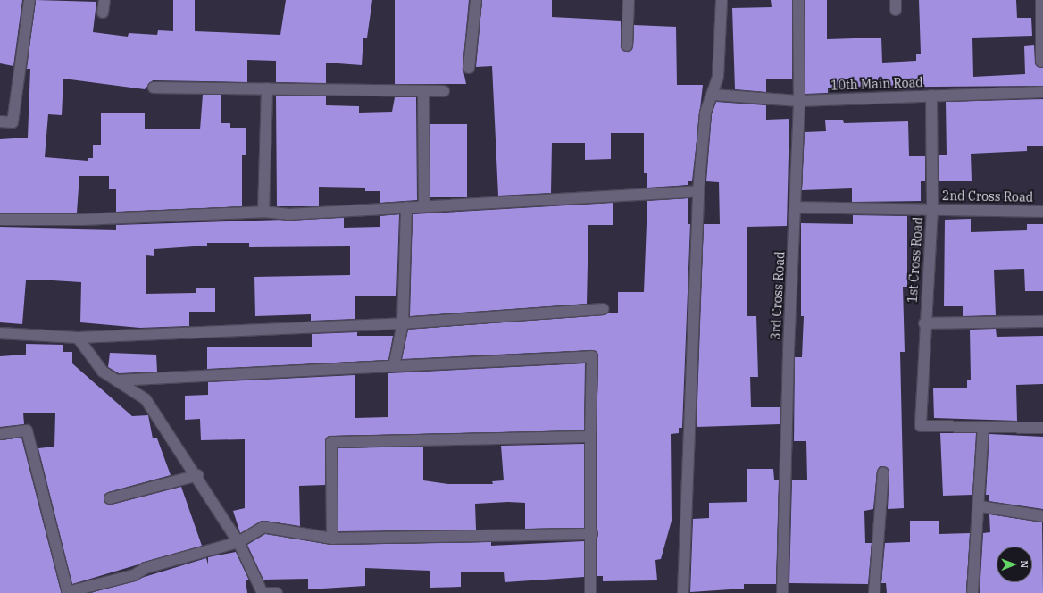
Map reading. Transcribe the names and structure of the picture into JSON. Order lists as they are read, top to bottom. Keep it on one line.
{"streets":{"street":["10th Main Road","2nd Cross Road","1st Cross Road","3rd Cross Road"]},"crossings":[["10th Main Road","1st Cross Road"],["10th Main Road","3rd Cross Road"],["2nd Cross Road","1st Cross Road"],["2nd Cross Road","3rd Cross Road"]],"north":"right"}
